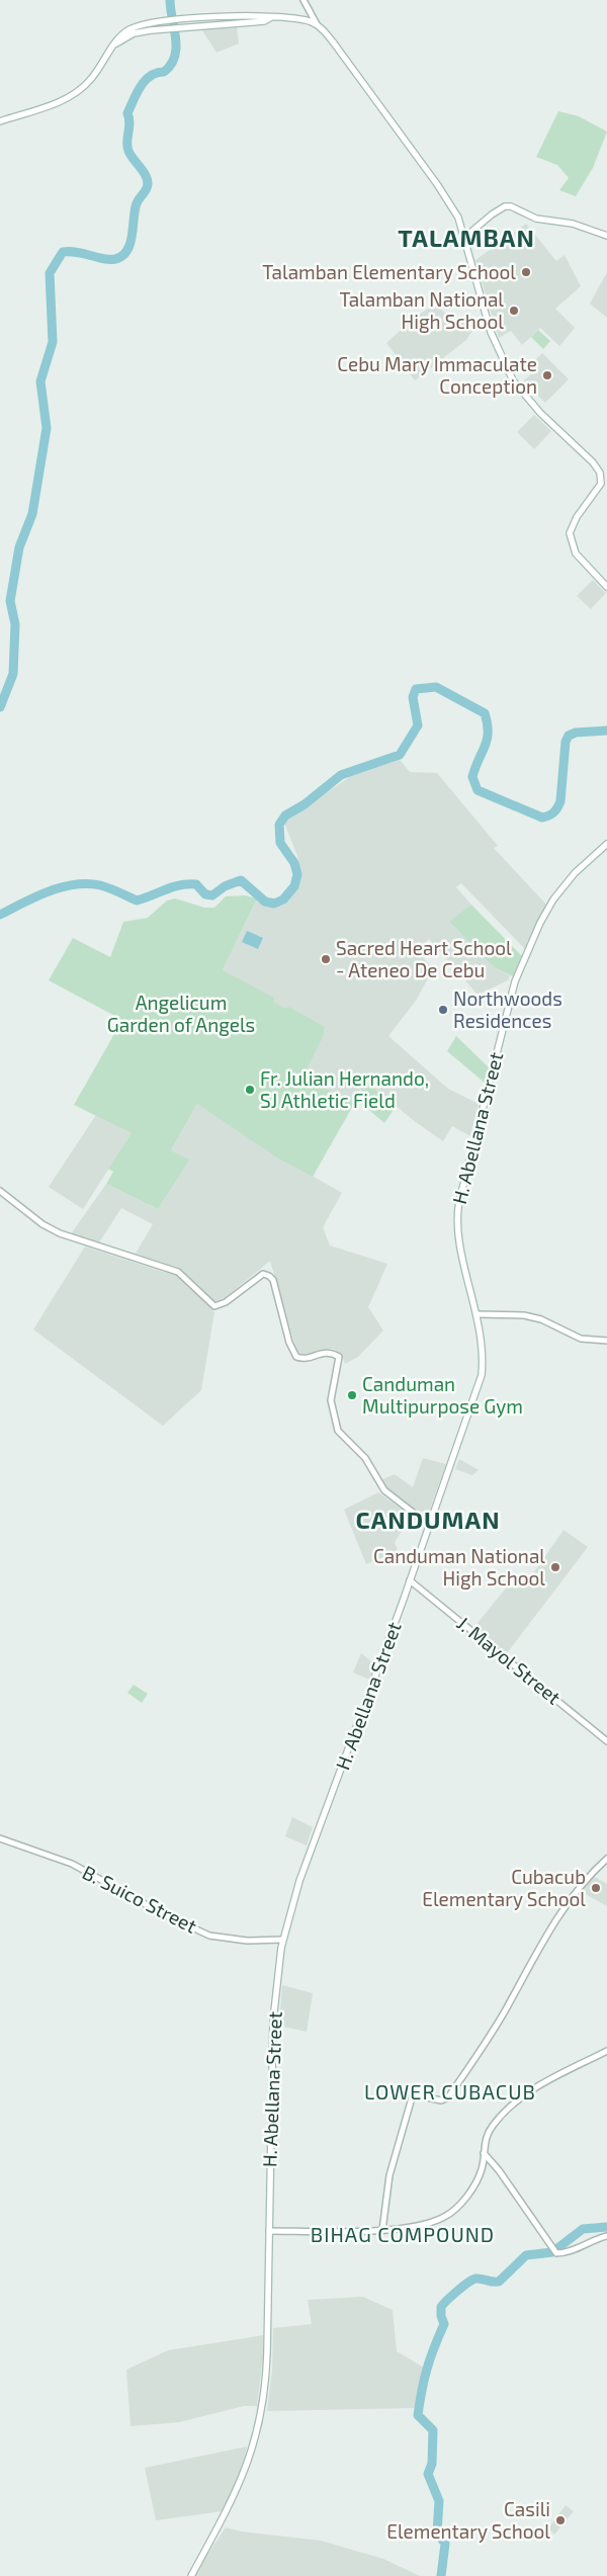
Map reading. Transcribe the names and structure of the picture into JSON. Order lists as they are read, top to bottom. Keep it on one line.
{"streets":{"main road":["H. Abellana Street"],"street":["J. Mayol Street","B. Suico Street"]},"crossings":[["H. Abellana Street","J. Mayol Street"],["H. Abellana Street","B. Suico Street"]],"districts":["TALAMBAN","CANDUMAN","LOWER CUBACUB","BIHAG COMPOUND"],"parks":["Angelicum Garden of Angels"],"places":["Talamban Elementary School","Talamban National High School","Cebu Mary Immaculate Conception","Sacred Heart School - Ateneo De Cebu","Northwoods Residences","Fr. Julian Hernando, SJ Athletic Field","Canduman Multipurpose Gym","Canduman National High School","Cubacub Elementary School","Casili Elementary School"]}
